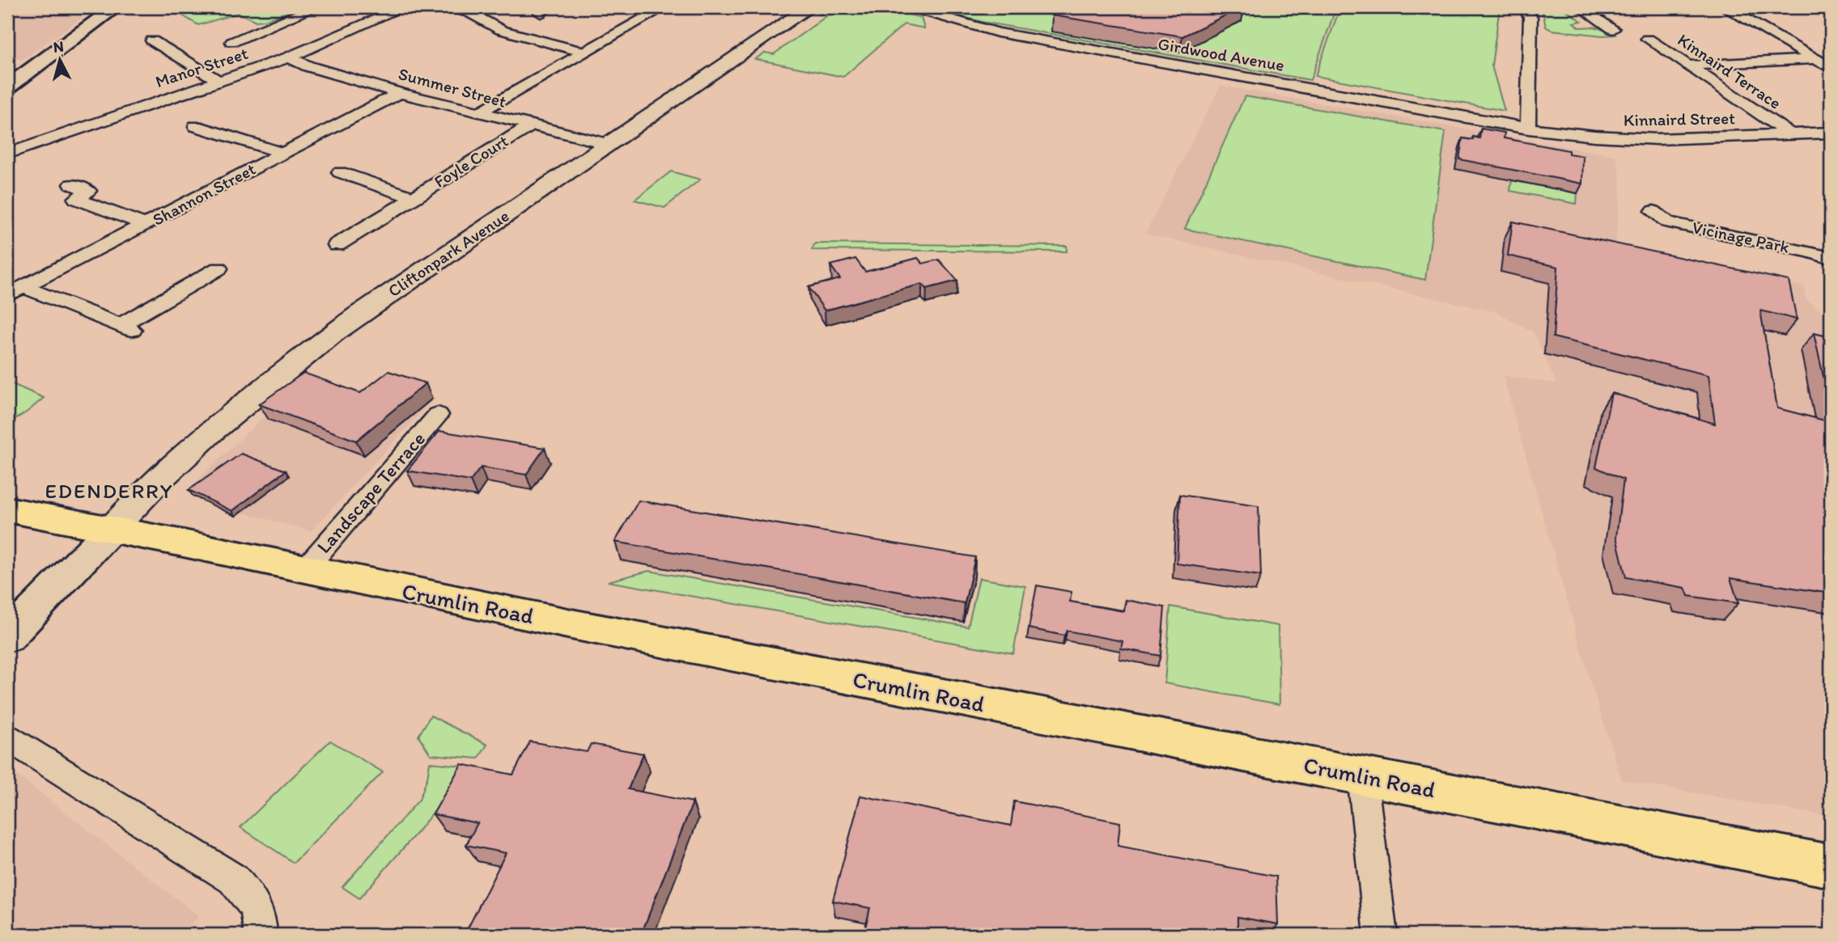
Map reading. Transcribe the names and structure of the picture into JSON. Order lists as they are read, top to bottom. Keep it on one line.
{"streets":{"main road":["Crumlin Road"],"street":["Girdwood Avenue","Manor Street","Kinnaird Terrace","Summer Street","Kinnaird Street","Foyle Court","Shannon Street","Vicinage Park","Cliftonpark Avenue","Landscape Terrace"]},"crossings":[["Girdwood Avenue","Kinnaird Street"],["Manor Street","Summer Street"],["Kinnaird Terrace","Kinnaird Street"],["Summer Street","Foyle Court"],["Summer Street","Shannon Street"],["Summer Street","Cliftonpark Avenue"],["Cliftonpark Avenue","Crumlin Road"],["Landscape Terrace","Crumlin Road"]],"districts":["EDENDERRY"],"north":"top"}
